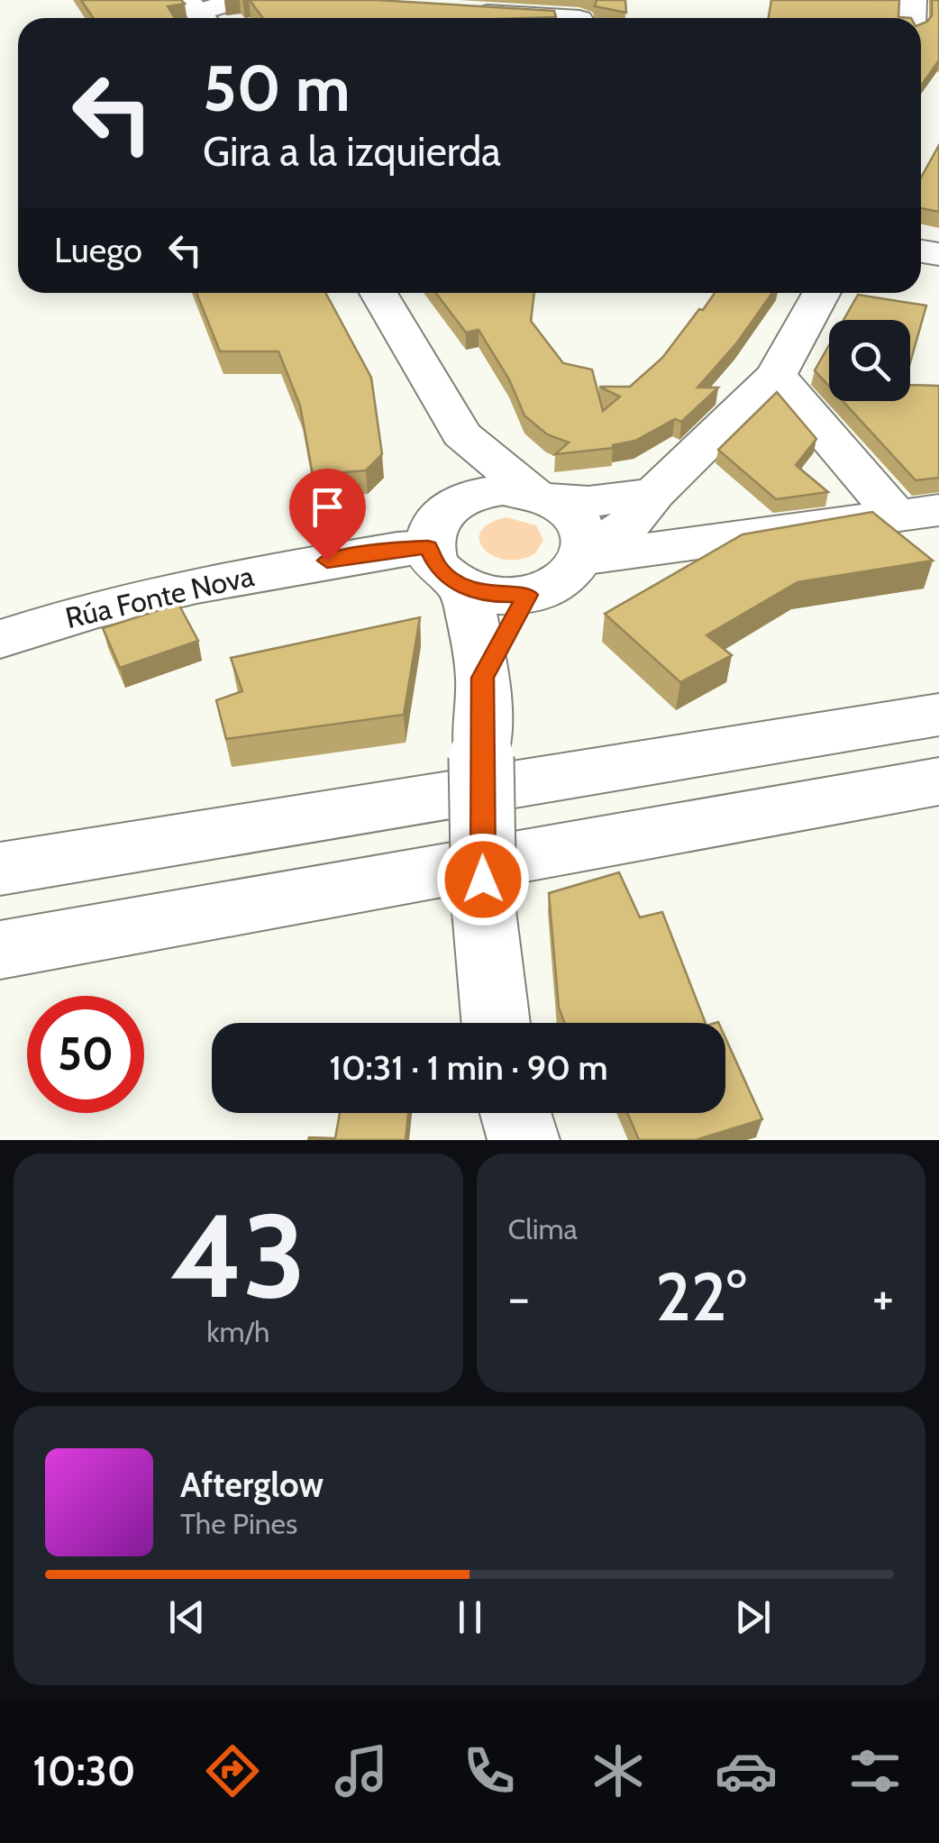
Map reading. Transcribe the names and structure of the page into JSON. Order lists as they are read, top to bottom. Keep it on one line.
{"streets":{"main road":["Rúa Fonte Nova"]},"page":{"turn":["50 m","Gira a la izquierda"],"then":"Luego","limit":"50","trip":"10:31 · 1 min · 90 m","tile":[["43","km/h"],"Clima"],"heat":["−","22°","+"],"song":["Afterglow","The Pines"],"tabs":"10:30"}}
